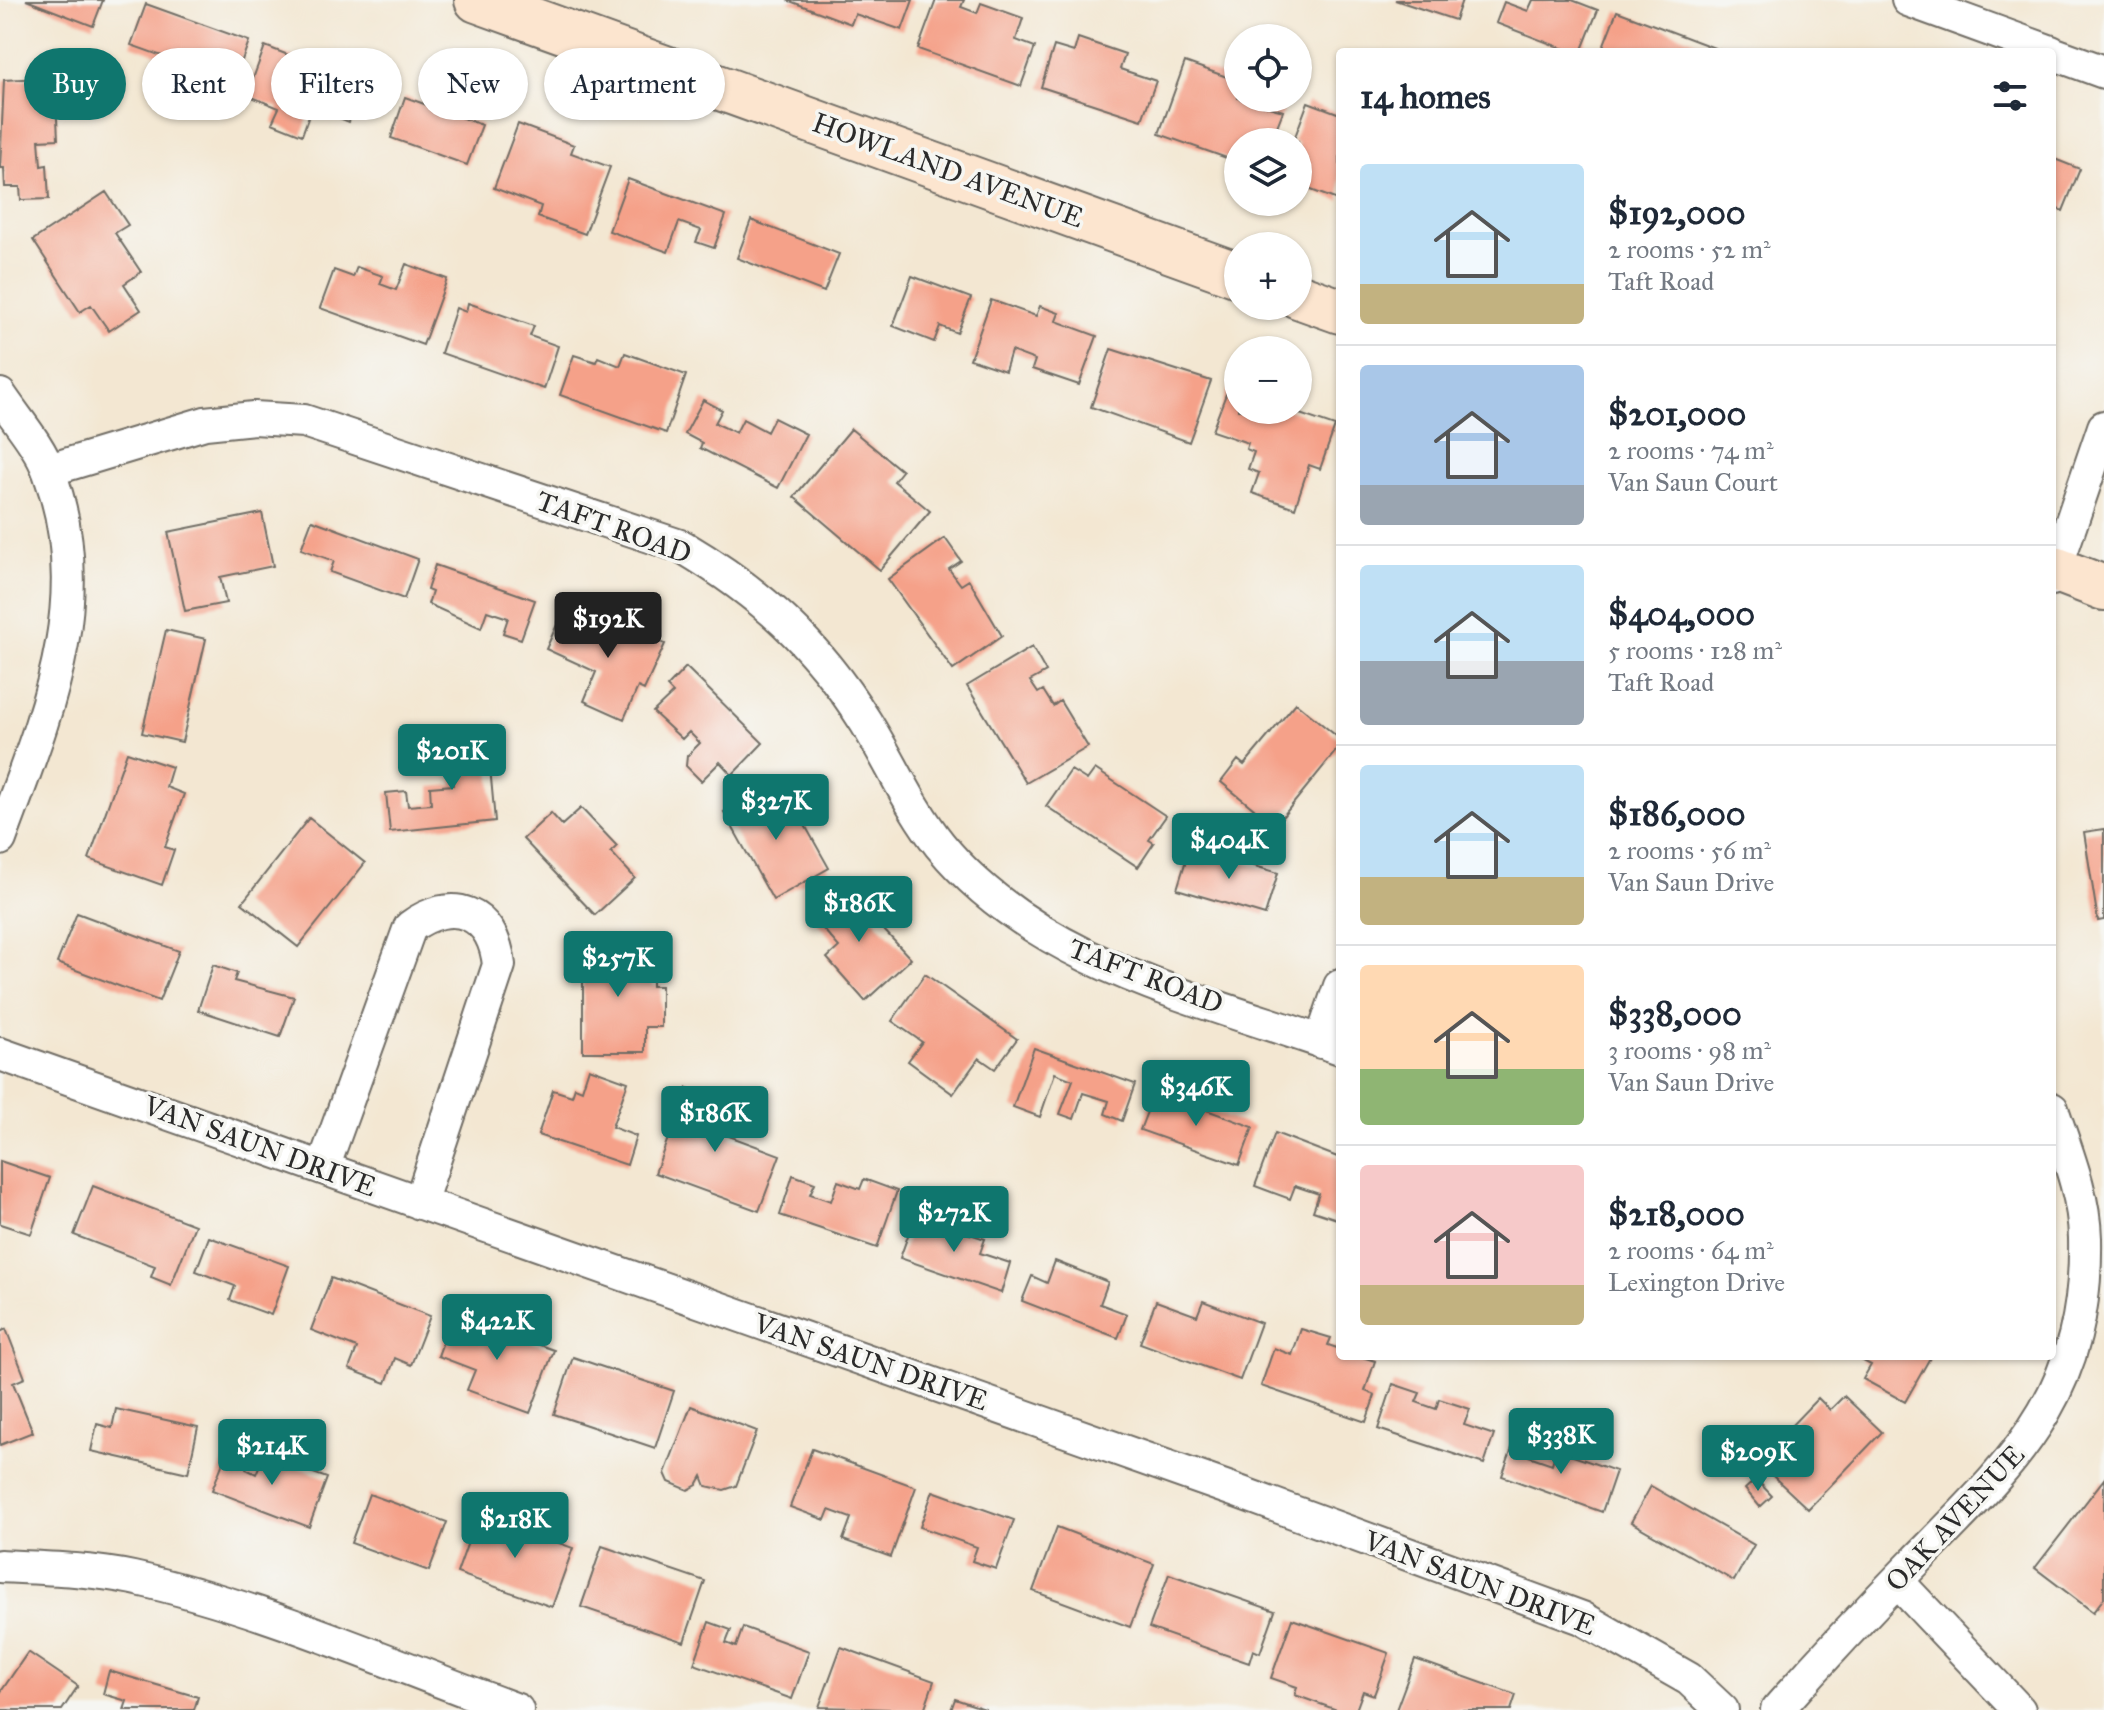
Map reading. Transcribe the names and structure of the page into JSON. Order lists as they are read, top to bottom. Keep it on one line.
{"streets":{"street":["HOWLAND AVENUE","TAFT ROAD","VAN SAUN DRIVE","OAK AVENUE"]},"page":{"map_buttons":["+","−"],"chip":["Buy","Rent","Filters","New","Apartment"],"heading":"14 homes","list":[{"name":"$192,000","note":"2 rooms · 52 m² · Taft Road"},{"name":"$201,000","note":"2 rooms · 74 m² · Van Saun Court"},{"name":"$404,000","note":"5 rooms · 128 m² · Taft Road"},{"name":"$186,000","note":"2 rooms · 56 m² · Van Saun Drive"},{"name":"$338,000","note":"3 rooms · 98 m² · Van Saun Drive"},{"name":"$218,000","note":"2 rooms · 64 m² · Lexington Drive"}],"price":["$192K","$201K","$327K","$404K","$186K","$257K","$346K","$186K","$272K","$422K","$338K","$214K","$209K","$218K"]}}
